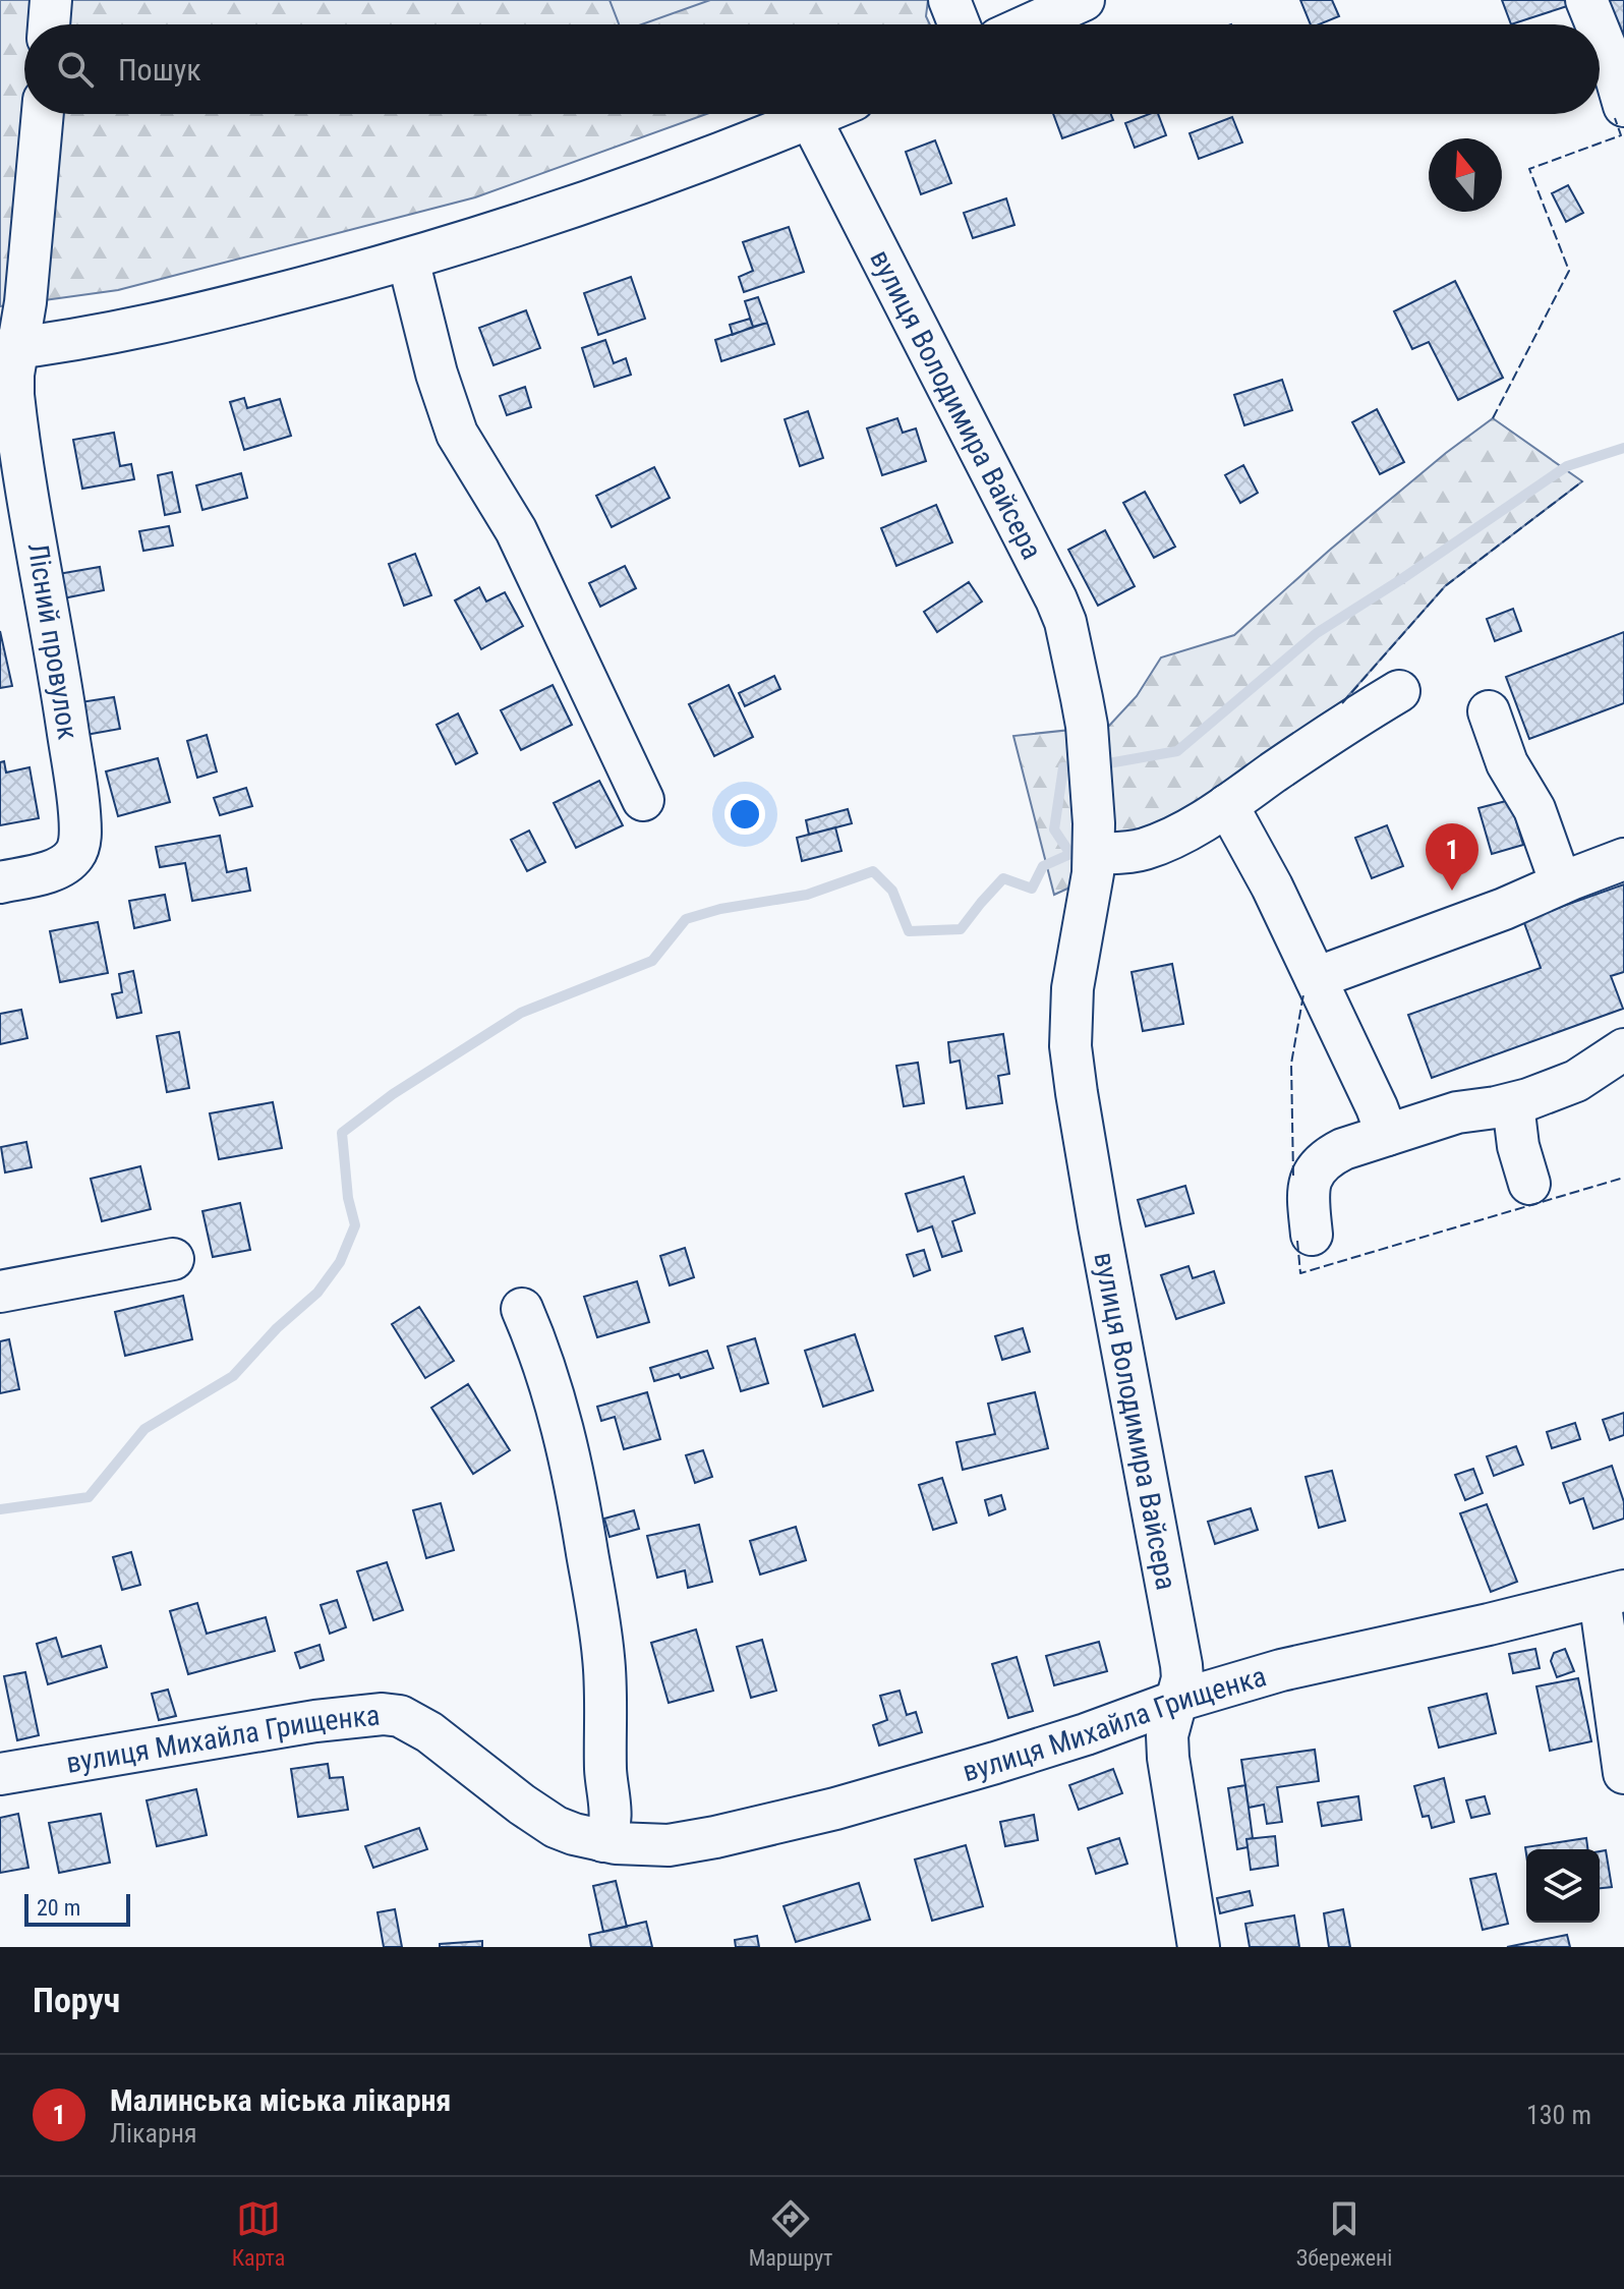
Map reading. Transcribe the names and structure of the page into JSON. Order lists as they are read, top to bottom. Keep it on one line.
{"streets":{"street":["вулиця Володимира Вайсера","Лісний провулок","вулиця Михайла Грищенка"]},"crossings":[["вулиця Володимира Вайсера","вулиця Михайла Грищенка"]],"scale_bar":"20 m","north":"top","page":{"search":"Пошук","pins":"1","scale":"20 m","heading":"Поруч","list":[{"mark":"1","name":"Малинська міська лікарня","note":"Лікарня","value":"130 m"}],"nav":["Карта","Маршрут","Збережені"]}}
